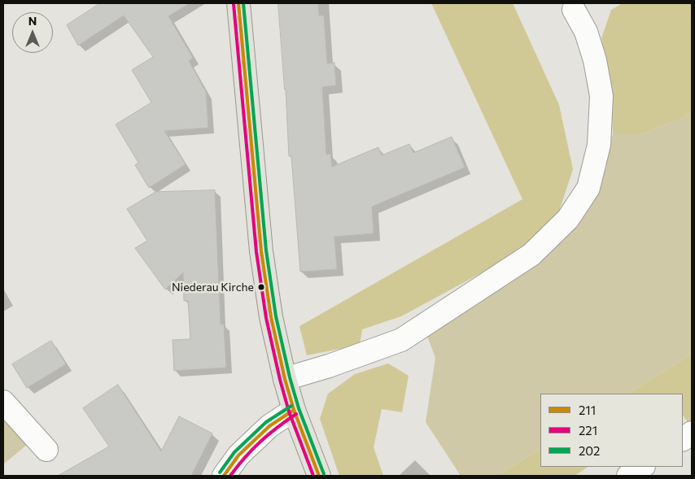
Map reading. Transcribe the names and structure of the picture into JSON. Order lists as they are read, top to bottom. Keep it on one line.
{"places":["Niederau Kirche"],"lines":["transit line 211","transit line 202","transit line 221"],"legend":["211","221","202"],"north":"top"}
